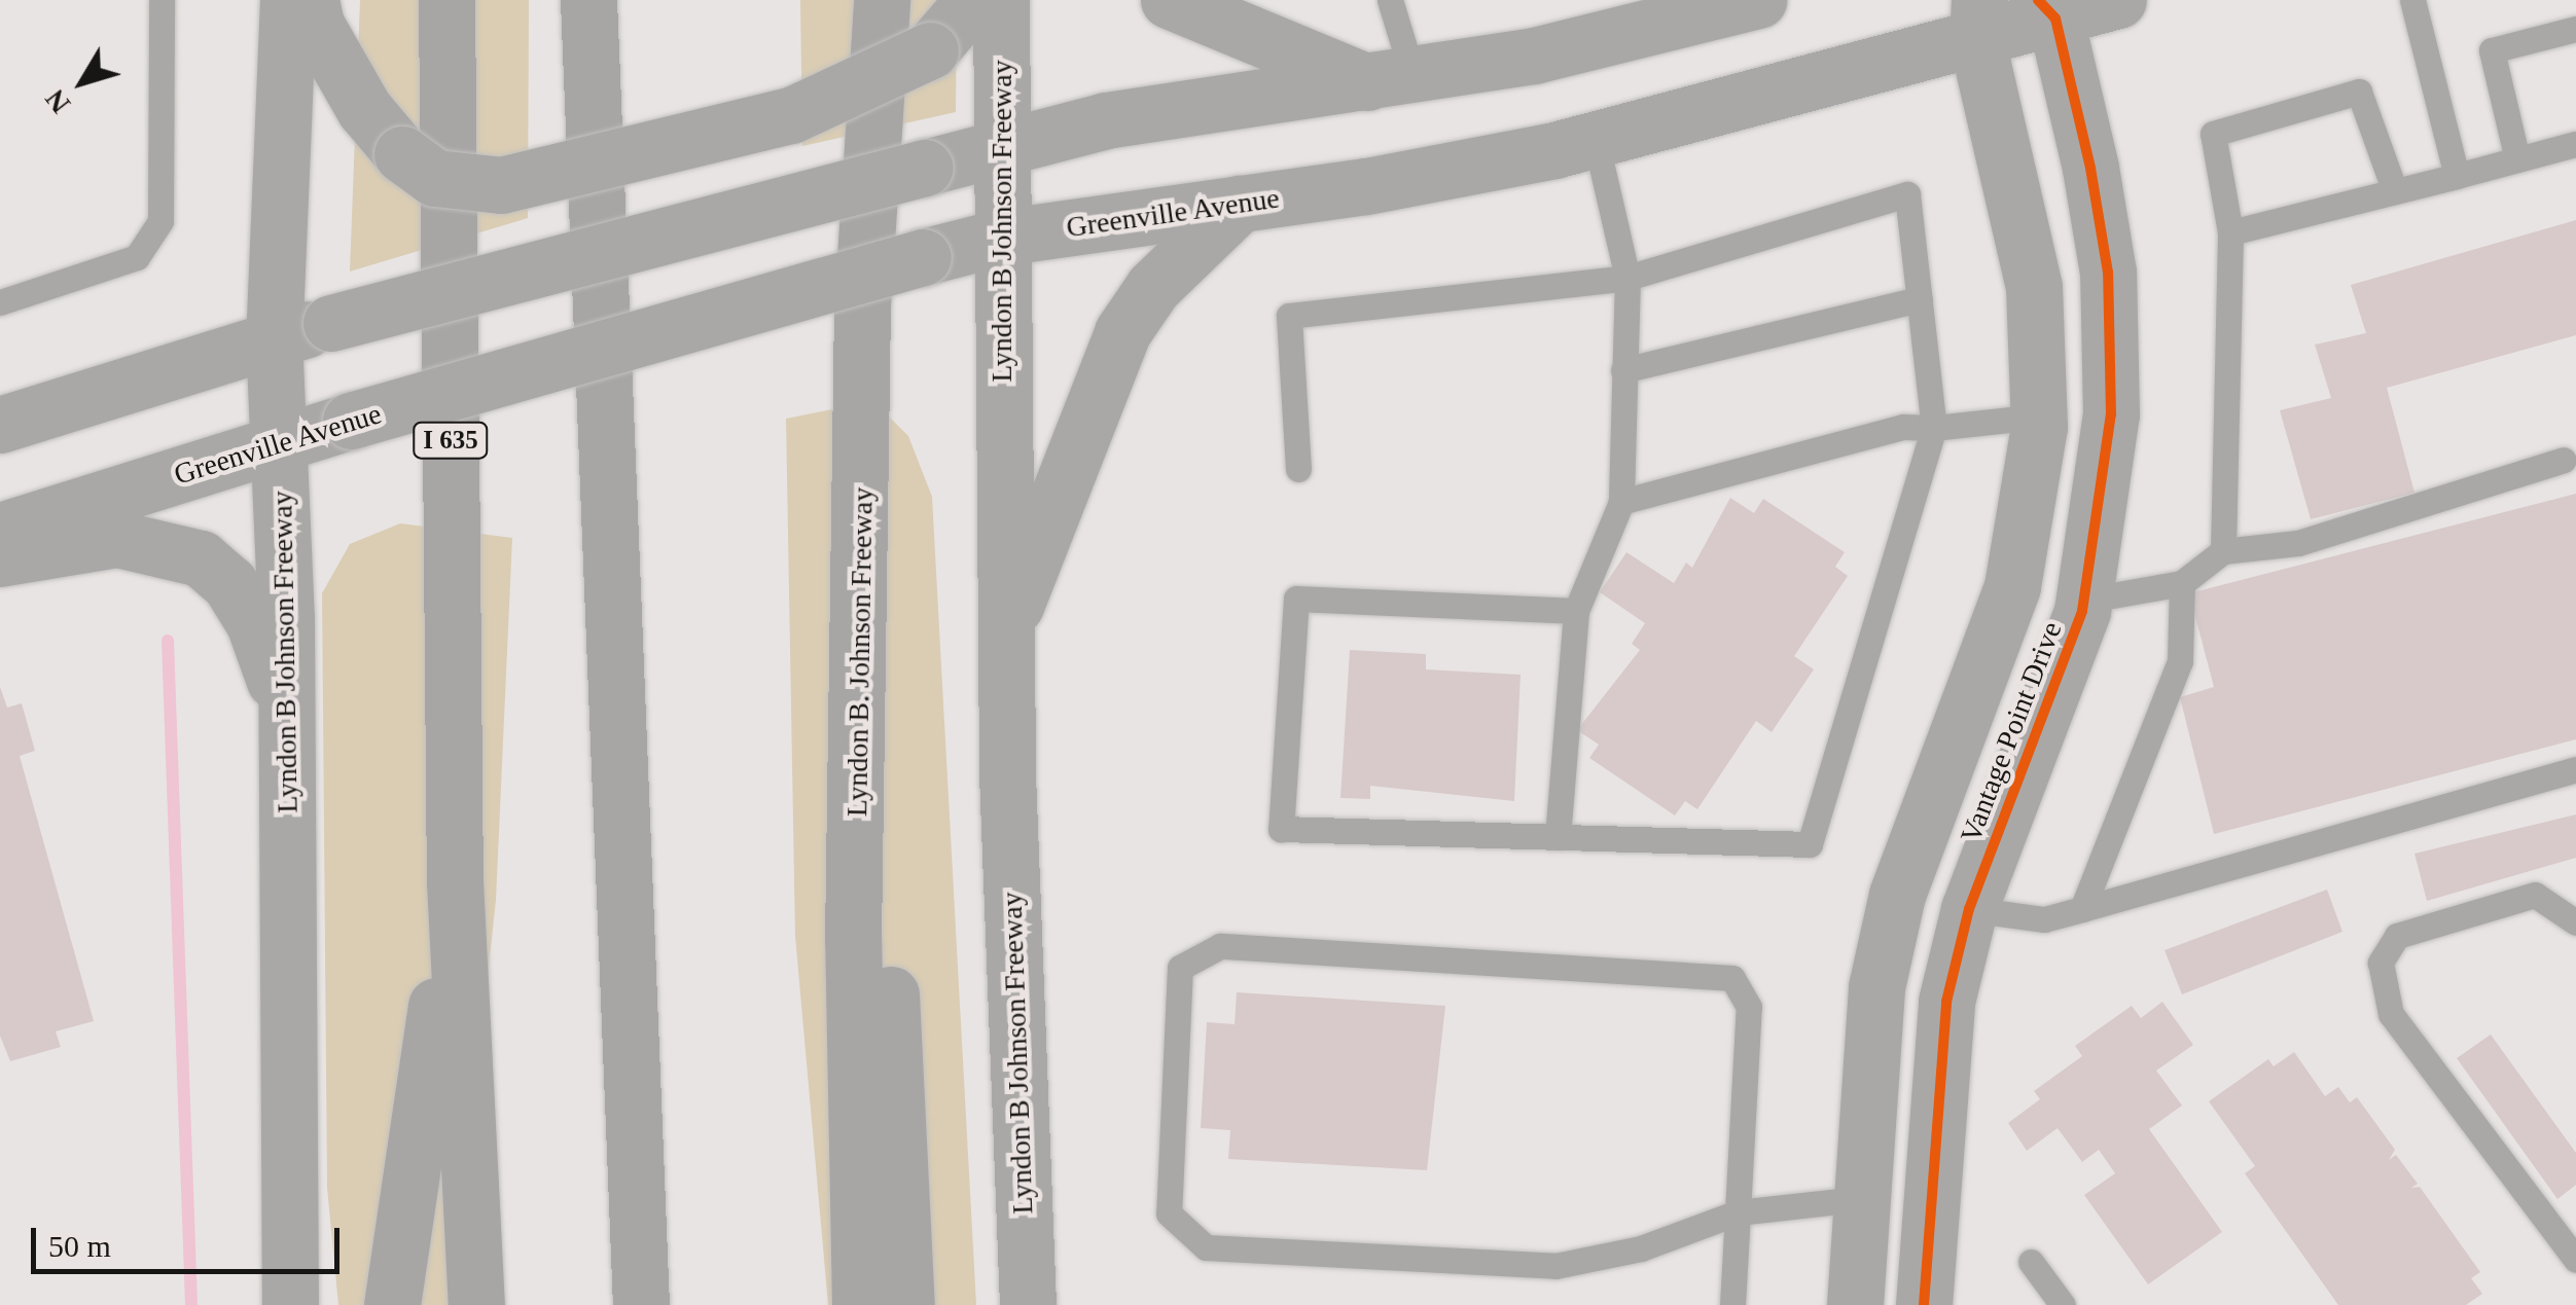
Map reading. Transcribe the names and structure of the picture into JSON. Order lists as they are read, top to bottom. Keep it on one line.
{"streets":{"highway":["I 635","Lyndon B. Johnson Freeway"],"main road":["Greenville Avenue","Lyndon B Johnson Freeway"],"street":["Vantage Point Drive"]},"crossings":[["Greenville Avenue","Lyndon B Johnson Freeway"],["Greenville Avenue","Vantage Point Drive"]],"scale_bar":"50 m","north":"bottom left"}
